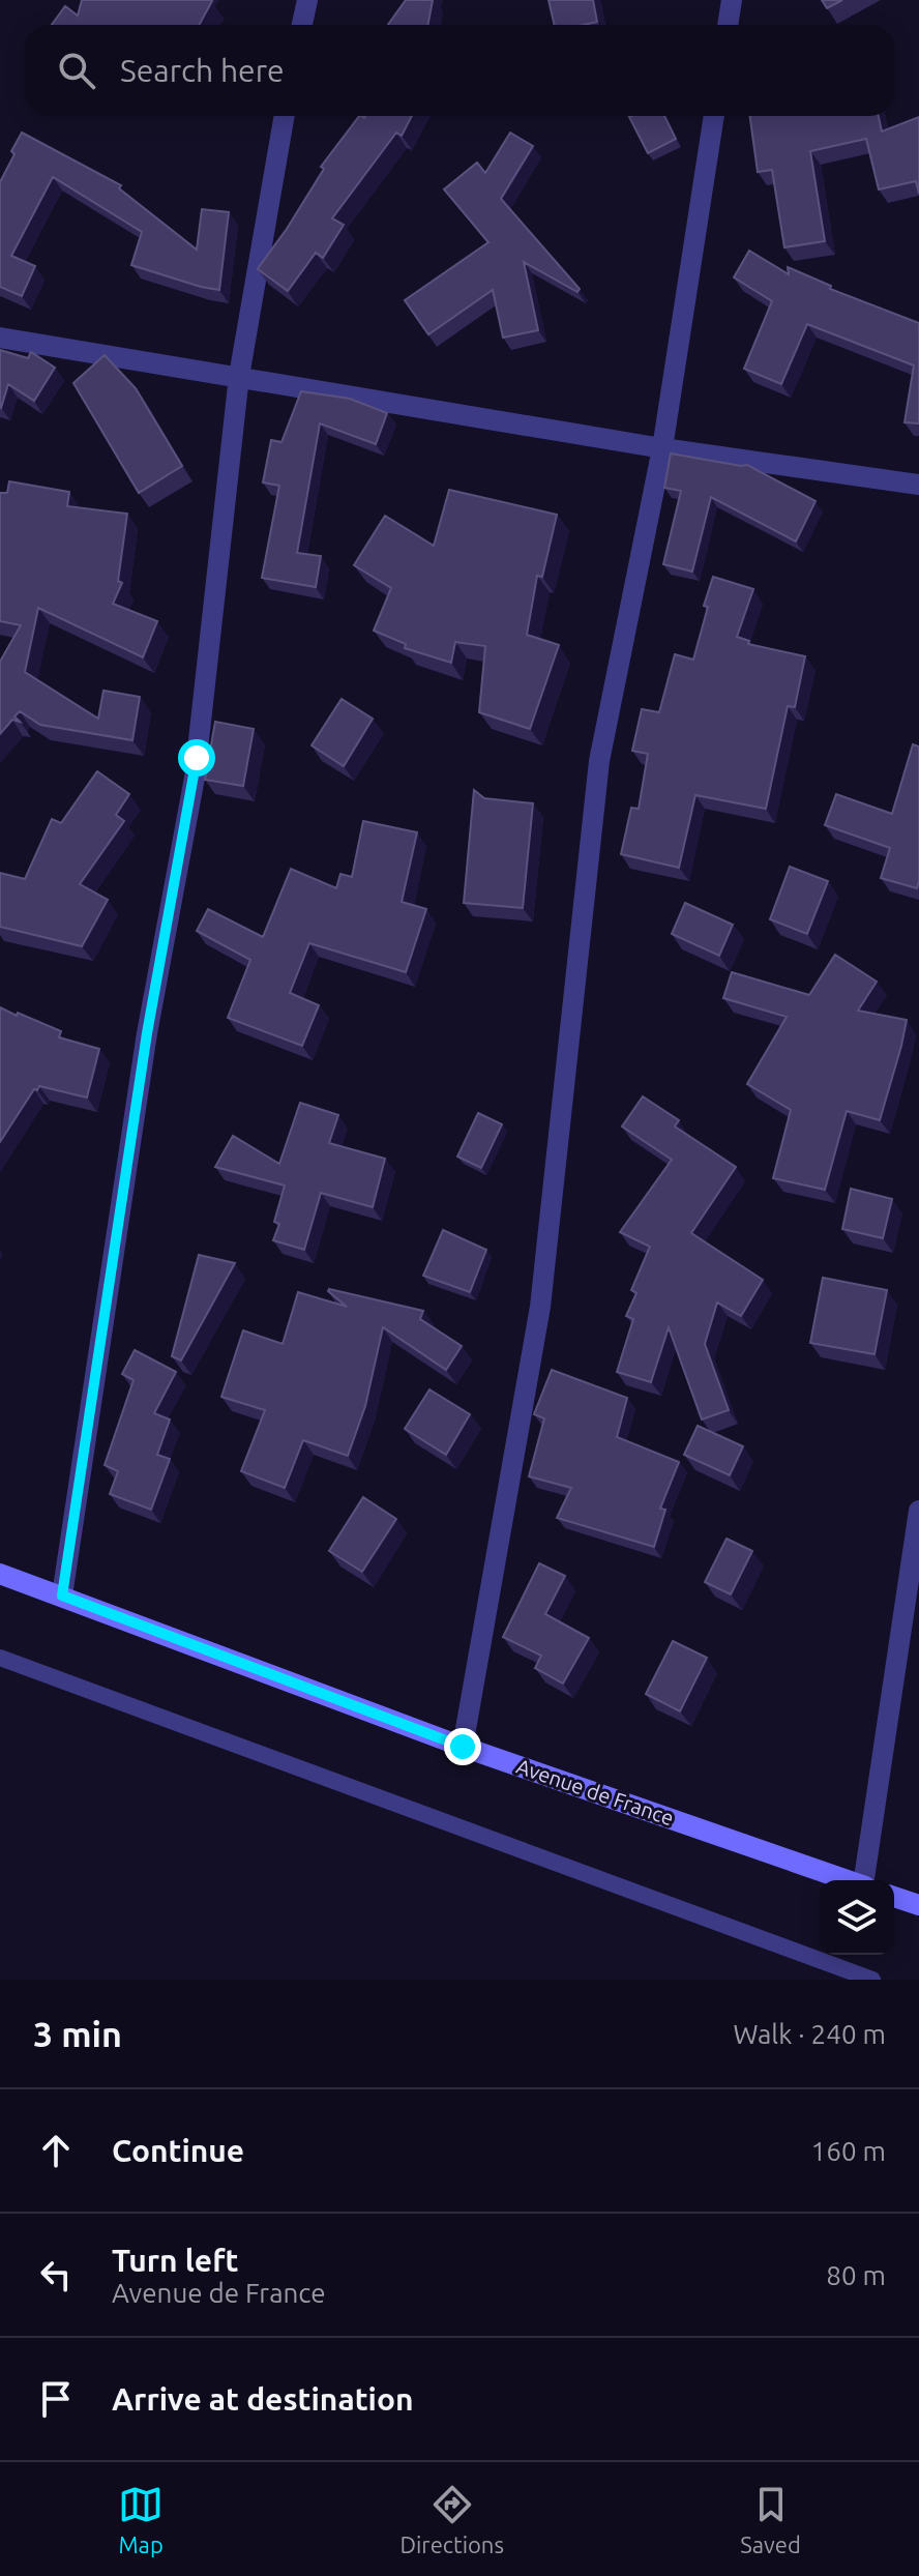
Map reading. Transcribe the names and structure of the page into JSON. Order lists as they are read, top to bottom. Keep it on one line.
{"streets":{"main road":["Avenue de France"]},"page":{"search":"Search here","heading":["3 min","Walk · 240 m"],"list":[["Continue","160 m"],["Turn left","Avenue de France","80 m"],"Arrive at destination"],"nav":["Map","Directions","Saved"]}}
